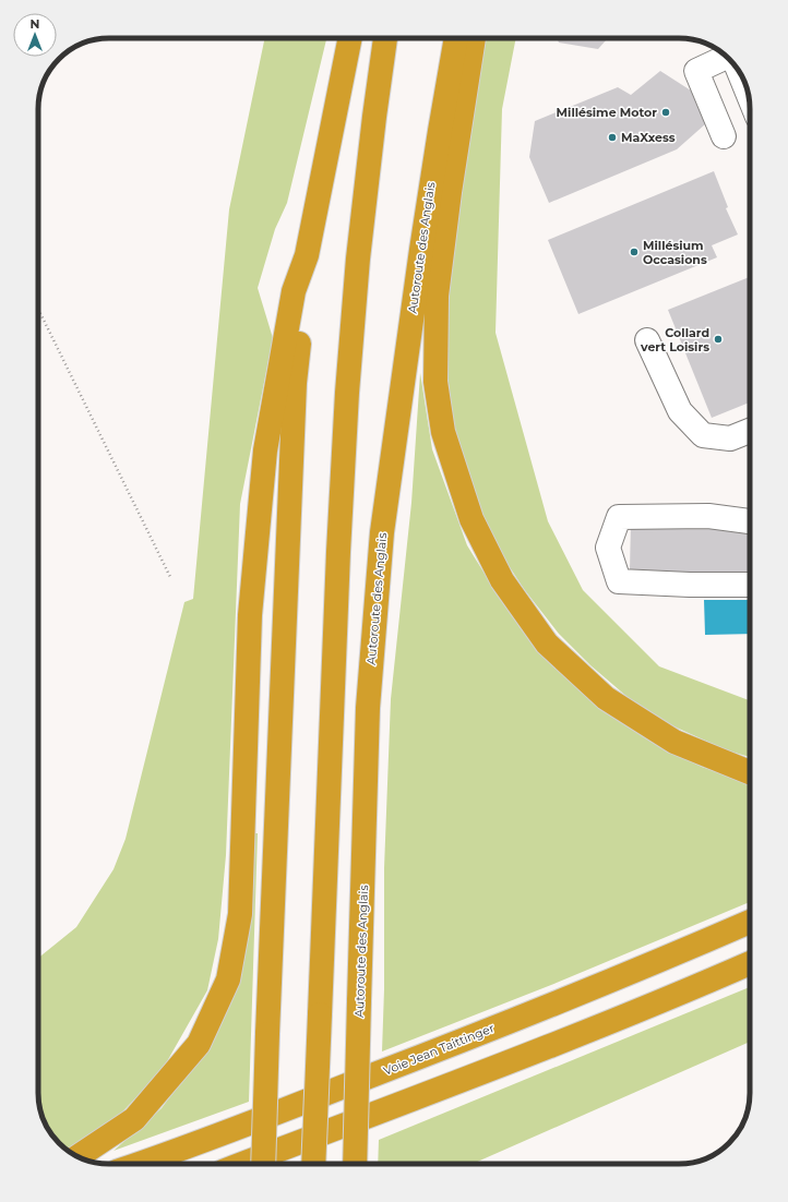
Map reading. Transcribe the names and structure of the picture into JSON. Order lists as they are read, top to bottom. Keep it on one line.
{"streets":{"highway":["Autoroute des Anglais","Voie Jean Taittinger"]},"places":["Millésime Motor","MaXxess","Millésium Occasions","Collard vert Loisirs"],"north":"top"}
